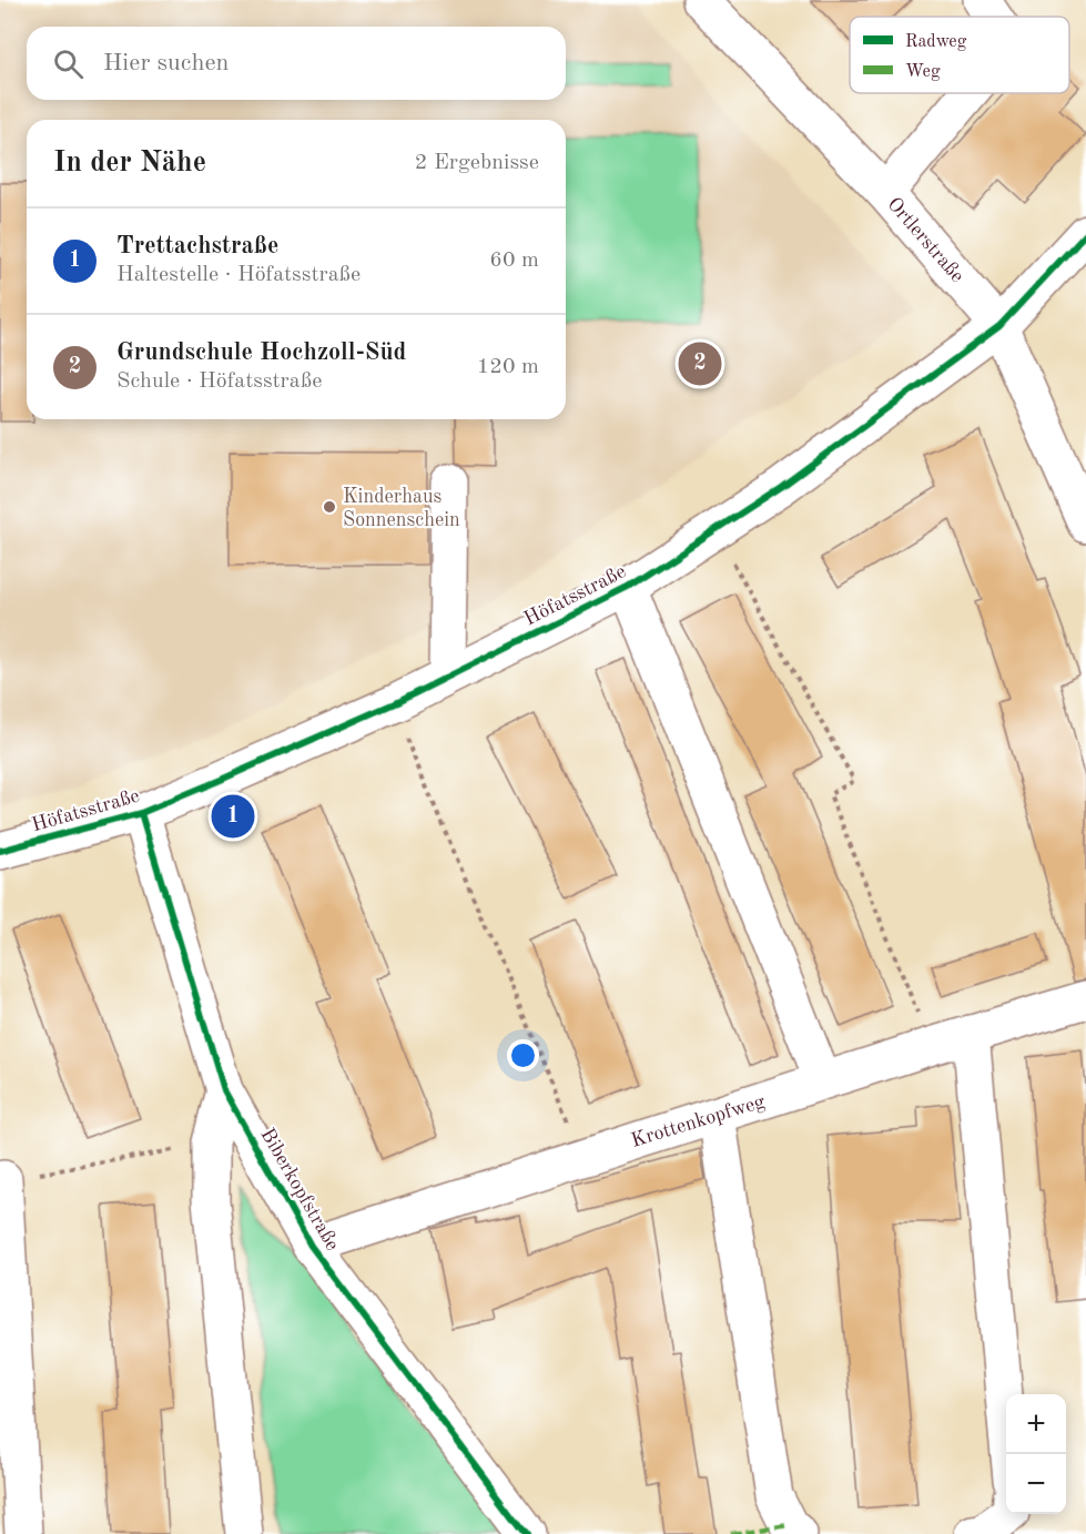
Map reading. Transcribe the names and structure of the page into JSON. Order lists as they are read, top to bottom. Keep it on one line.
{"streets":{"street":["Ortlerstraße","Höfatsstraße","Krottenkopfweg","Biberkopfstraße"]},"crossings":[["Ortlerstraße","Höfatsstraße"],["Höfatsstraße","Biberkopfstraße"],["Krottenkopfweg","Biberkopfstraße"]],"places":["Kinderhaus Sonnenschein"],"legend":["Radweg","Weg"],"page":{"search":"Hier suchen","heading":["In der Nähe","2 Ergebnisse"],"list":[{"mark":"1","name":"Trettachstraße","note":"Haltestelle · Höfatsstraße","value":"60 m"},{"mark":"2","name":"Grundschule Hochzoll-Süd","note":"Schule · Höfatsstraße","value":"120 m"}],"pins":["2","1"],"map_buttons":["+","−"]}}
